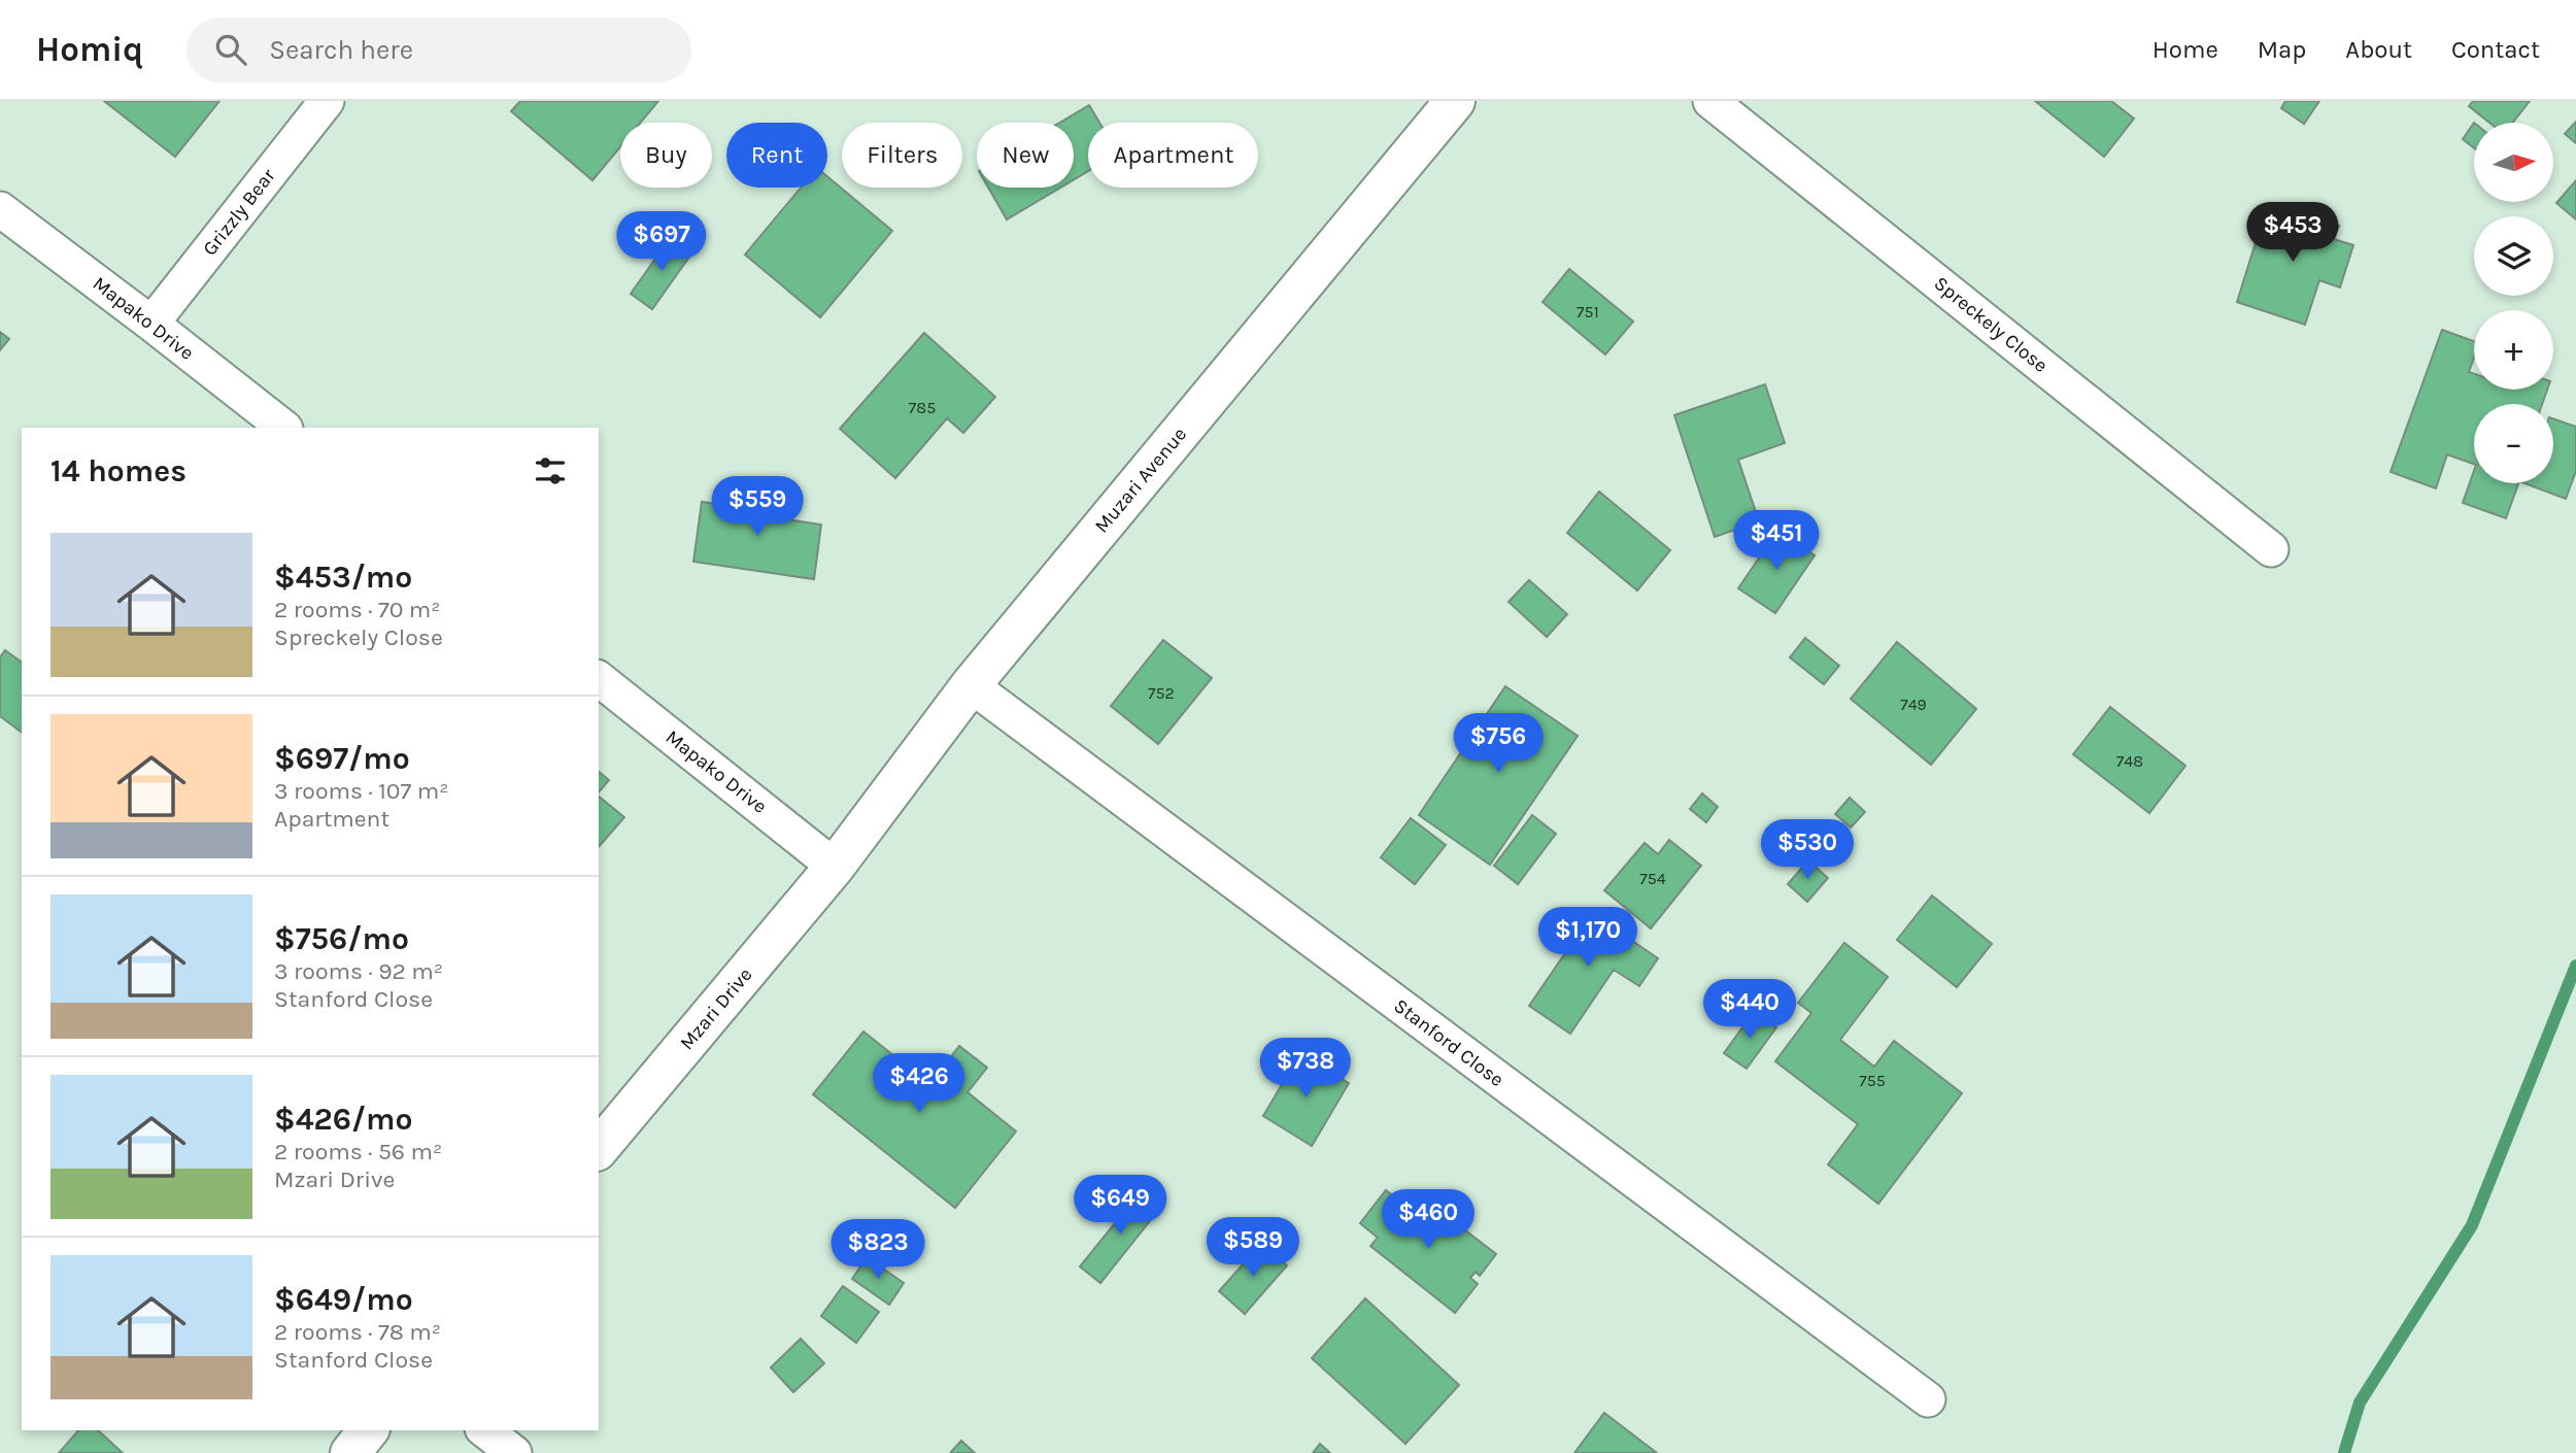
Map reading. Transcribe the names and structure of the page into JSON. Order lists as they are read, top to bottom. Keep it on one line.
{"streets":{"street":["Grizzly Bear","Mapako Drive","Spreckely Close","Muzari Avenue","Mzari Drive","Stanford Close"]},"crossings":[["Grizzly Bear","Mapako Drive"],["Mapako Drive","Muzari Avenue"],["Mapako Drive","Mzari Drive"],["Muzari Avenue","Mzari Drive"],["Muzari Avenue","Stanford Close"]],"house_numbers":["751","785","752","749","748","754","755"],"north":"right","page":{"header":"Homiq","search":"Search here","nav":["Home","Map","About","Contact"],"map_buttons":["+","−"],"chip":["Buy","Rent","Filters","New","Apartment"],"price":["$453","$697","$559","$451","$756","$530","$1,170","$440","$738","$426","$649","$460","$589","$823"],"heading":"14 homes","list":[{"name":"$453/mo","note":"2 rooms · 70 m² · Spreckely Close"},{"name":"$697/mo","note":"3 rooms · 107 m² · Apartment"},{"name":"$756/mo","note":"3 rooms · 92 m² · Stanford Close"},{"name":"$426/mo","note":"2 rooms · 56 m² · Mzari Drive"},{"name":"$649/mo","note":"2 rooms · 78 m² · Stanford Close"}]}}
